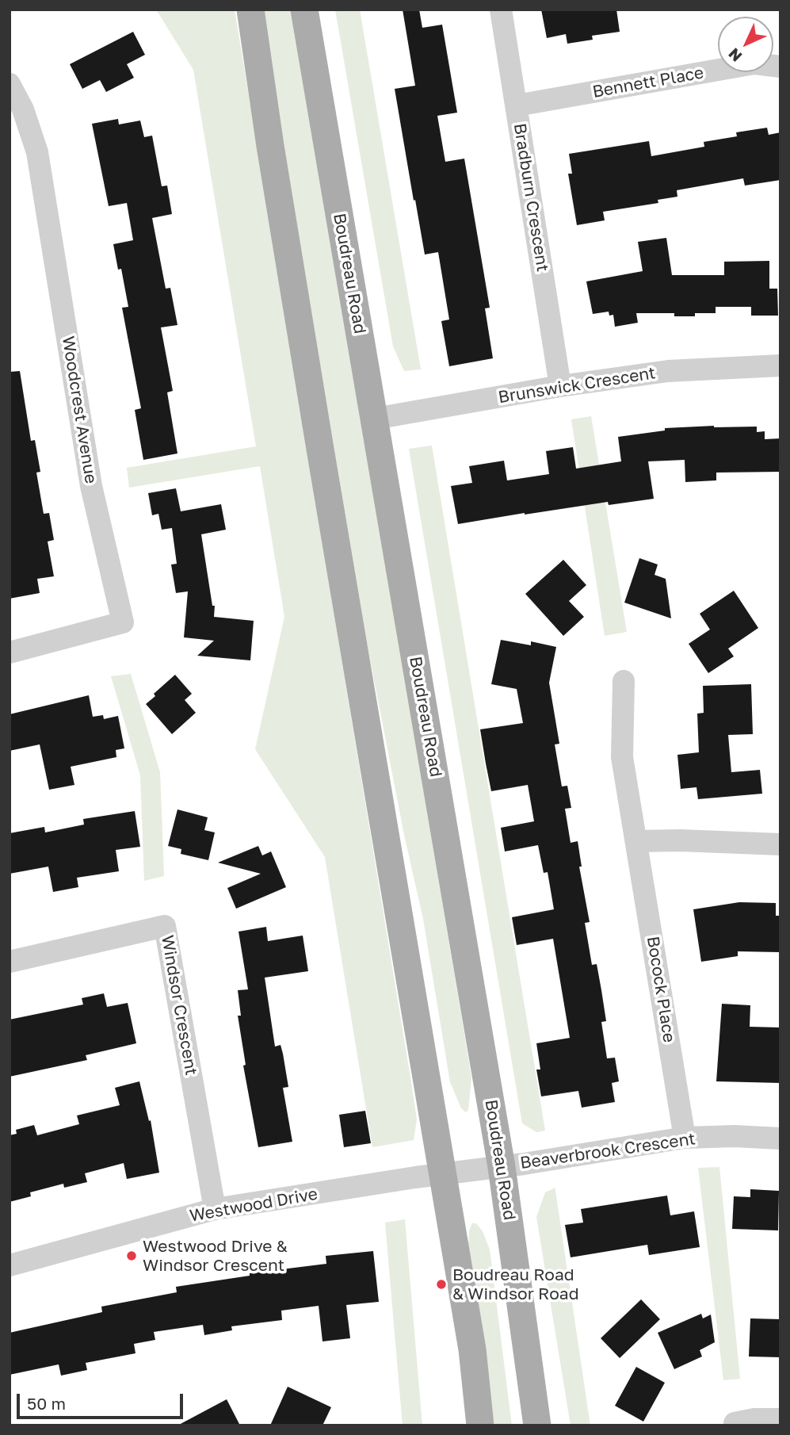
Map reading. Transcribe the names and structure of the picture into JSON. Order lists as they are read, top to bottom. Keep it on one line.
{"streets":{"main road":["Boudreau Road"],"street":["Bennett Place","Bradburn Crescent","Brunswick Crescent","Woodcrest Avenue","Bocock Place","Windsor Crescent","Beaverbrook Crescent","Westwood Drive"]},"crossings":[["Bennett Place","Bradburn Crescent"],["Bradburn Crescent","Brunswick Crescent"],["Boudreau Road","Brunswick Crescent"],["Boudreau Road","Beaverbrook Crescent"],["Boudreau Road","Westwood Drive"],["Bocock Place","Beaverbrook Crescent"],["Windsor Crescent","Westwood Drive"],["Beaverbrook Crescent","Westwood Drive"]],"places":["Westwood Drive & Windsor Crescent","Boudreau Road & Windsor Road"],"scale_bar":"50 m","north":"bottom left"}
